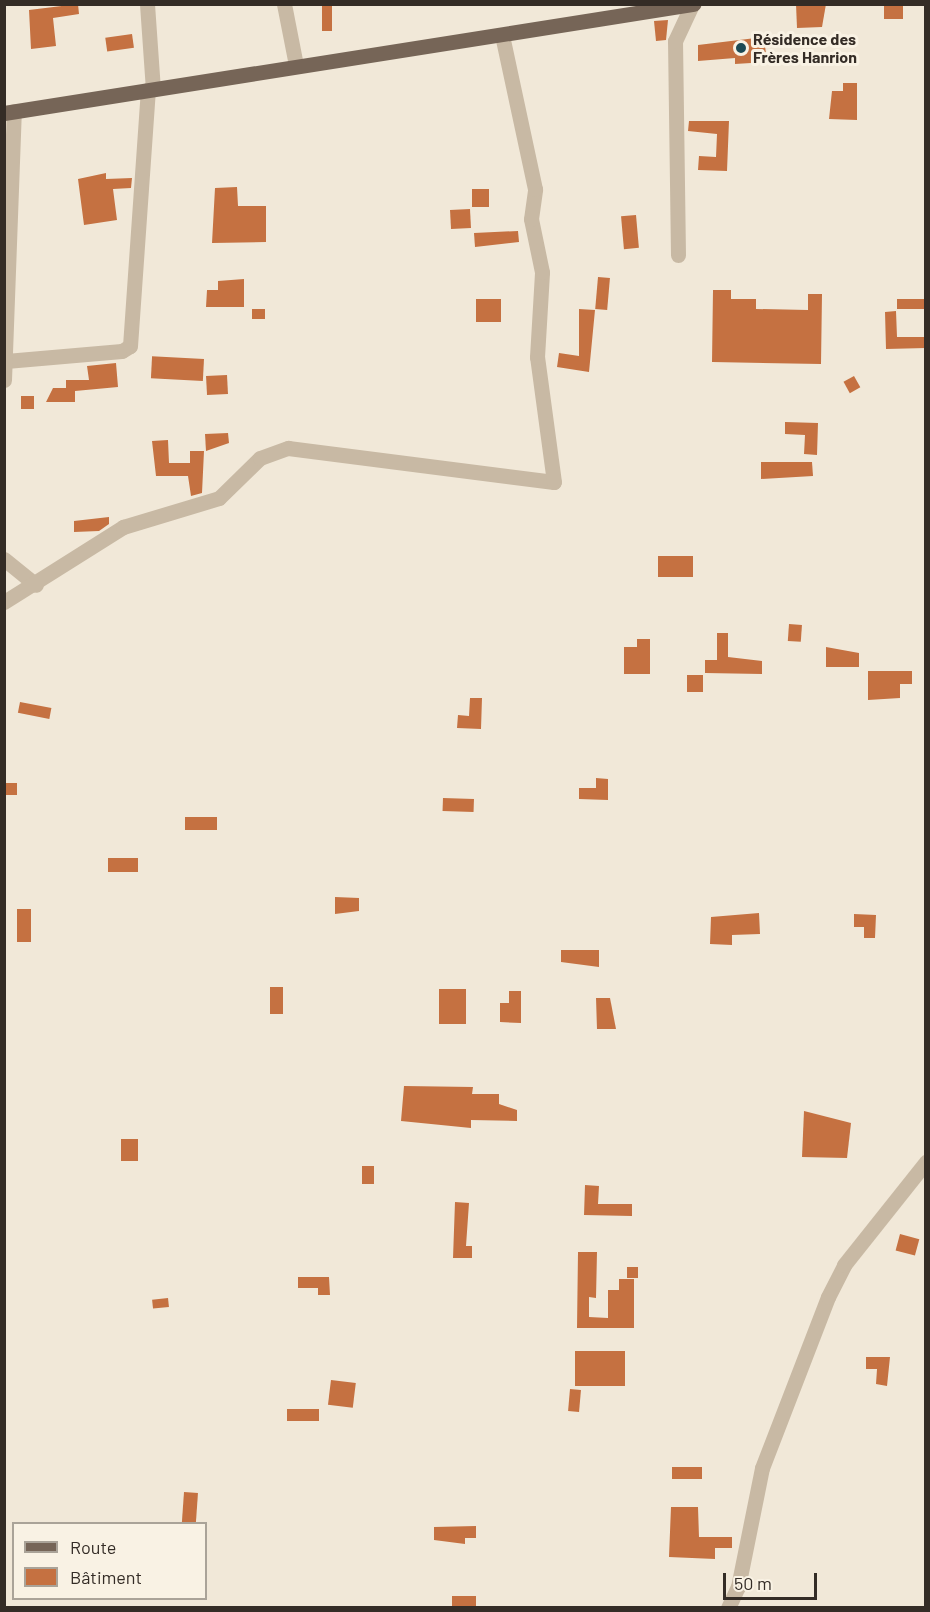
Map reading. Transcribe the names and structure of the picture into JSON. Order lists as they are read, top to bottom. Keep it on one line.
{"places":["Résidence des Frères Hanrion"],"legend":["Route","Bâtiment"],"scale_bar":"50 m"}
